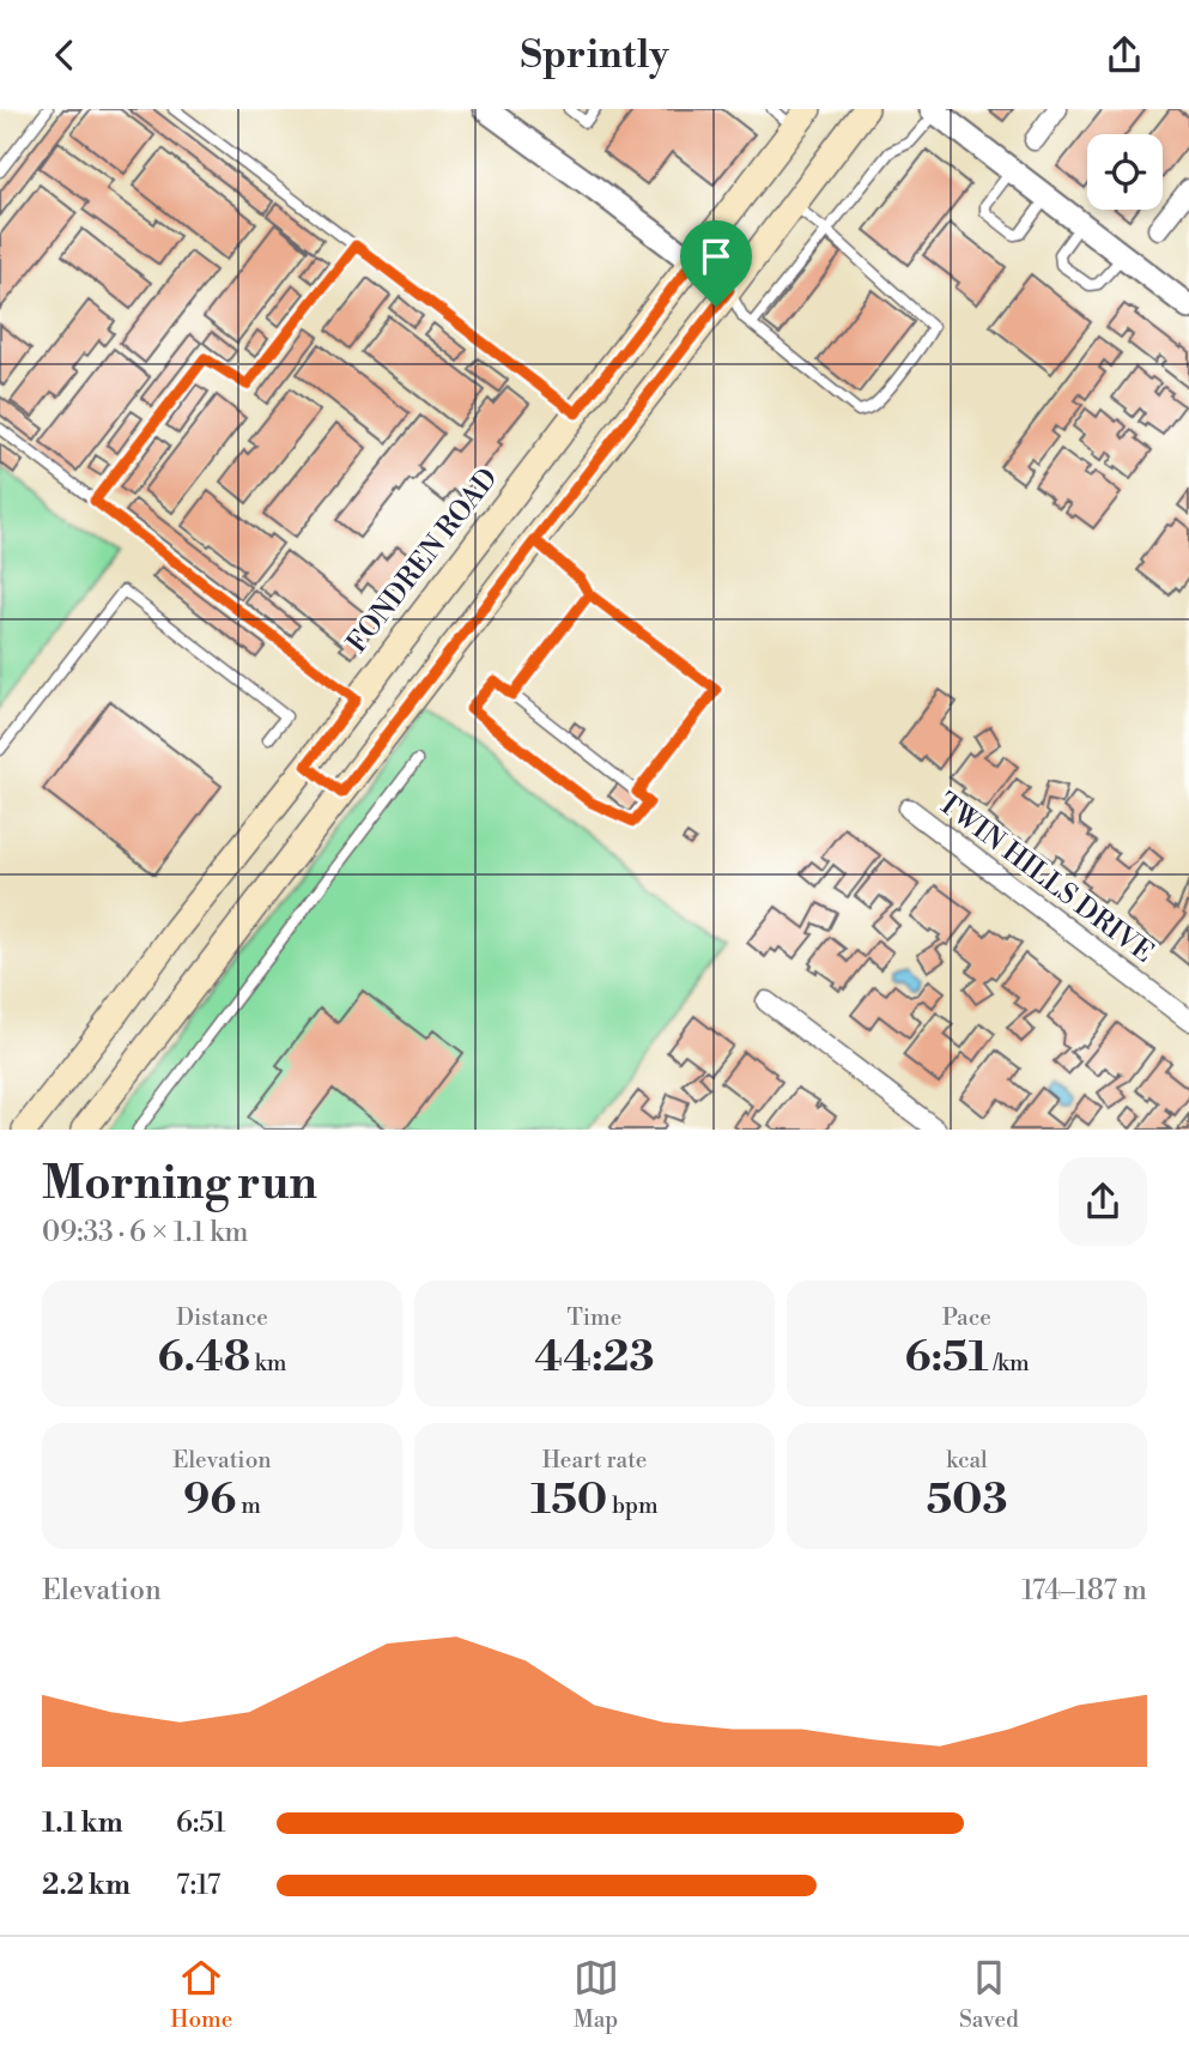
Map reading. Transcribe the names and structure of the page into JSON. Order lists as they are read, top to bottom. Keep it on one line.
{"streets":{"main road":["FONDREN ROAD"],"street":["TWIN HILLS DRIVE"]},"page":{"header":"Sprintly","heading":["Morning run","09:33 · 6 × 1.1 km"],"stats":[["Distance","6.48 km"],["Time","44:23"],["Pace","6:51 /km"],["Elevation","96 m"],["Heart rate","150 bpm"],["kcal","503"]],"chart":["Elevation","174–187 m"],"list":[{"name":"1.1 km","note":"6:51"},{"name":"2.2 km","note":"7:17"}],"tabs":["Home","Map","Saved"]}}
